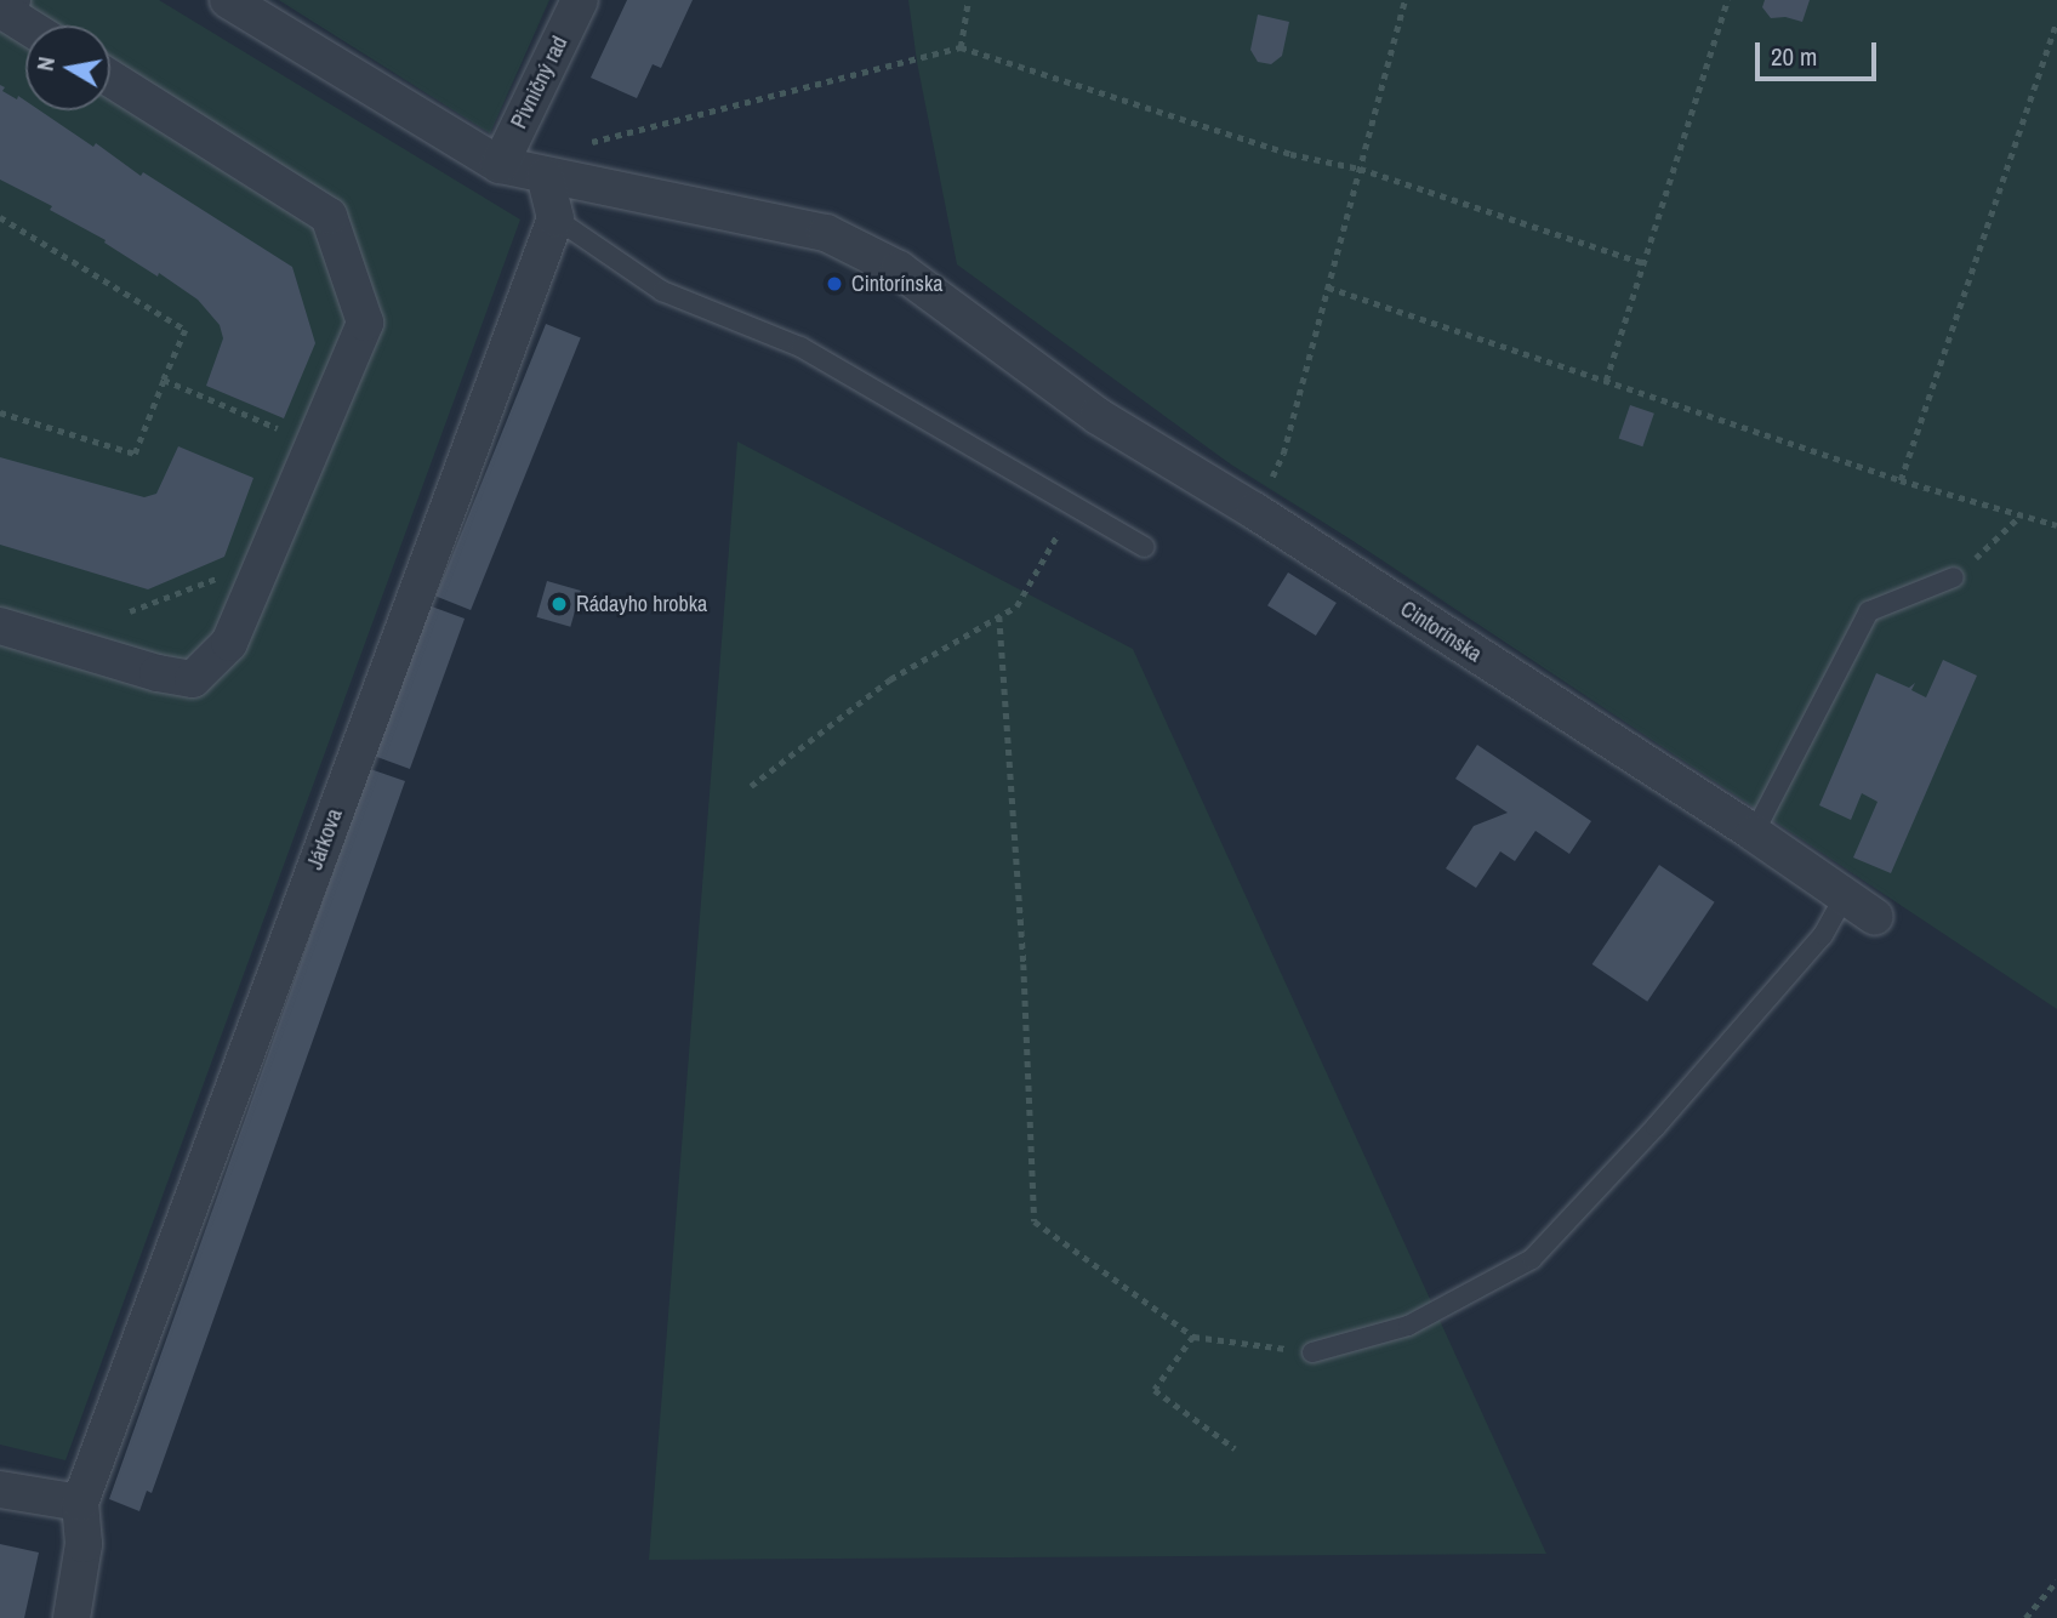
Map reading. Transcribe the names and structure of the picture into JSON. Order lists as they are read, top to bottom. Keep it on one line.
{"streets":{"street":["Pivničný rad","Cintorínska","Járkova"]},"crossings":[["Pivničný rad","Cintorínska"]],"places":["Cintorínska","Rádayho hrobka"],"scale_bar":"20 m","north":"left"}
